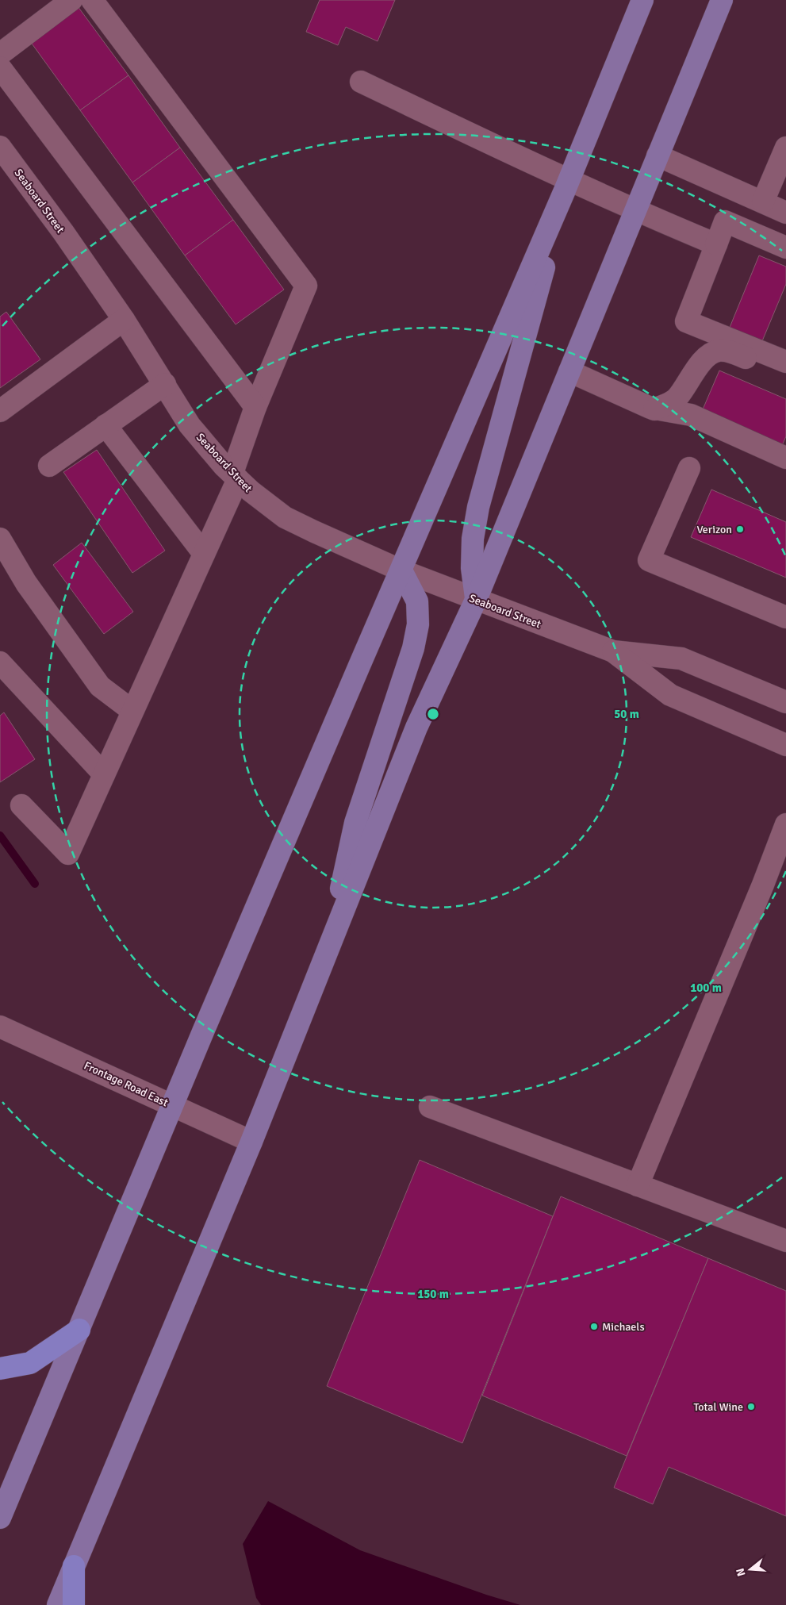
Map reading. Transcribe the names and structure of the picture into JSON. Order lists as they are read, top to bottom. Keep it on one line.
{"streets":{"street":["Seaboard Street","Frontage Road East"]},"places":["Verizon","Michaels","Total Wine"],"north":"left","rings":["50 m","100 m","150 m"]}
